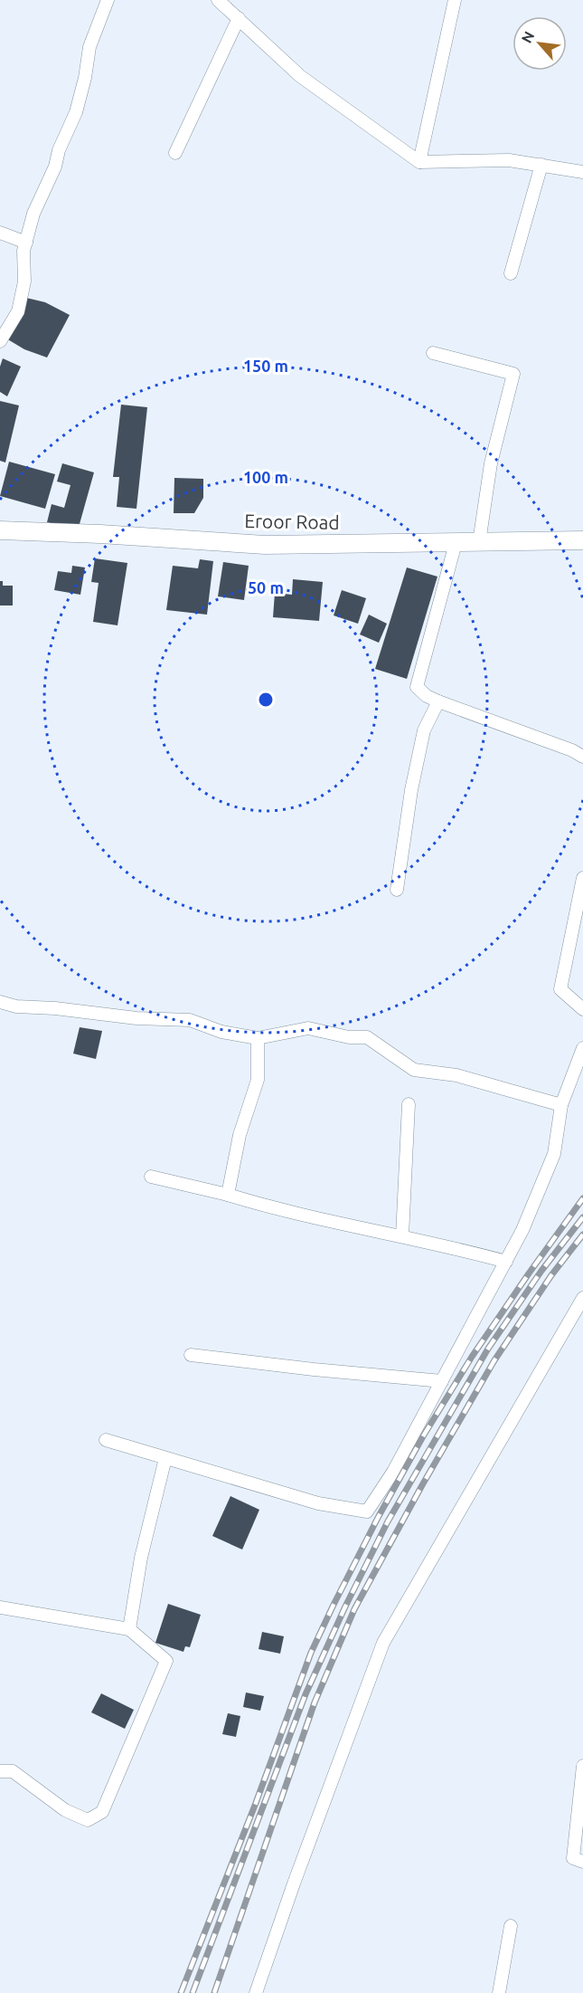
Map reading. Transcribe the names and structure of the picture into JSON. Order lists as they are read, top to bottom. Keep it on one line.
{"streets":{"main road":["Eroor Road"]},"north":"top left","rings":["150 m","100 m","50 m"]}
